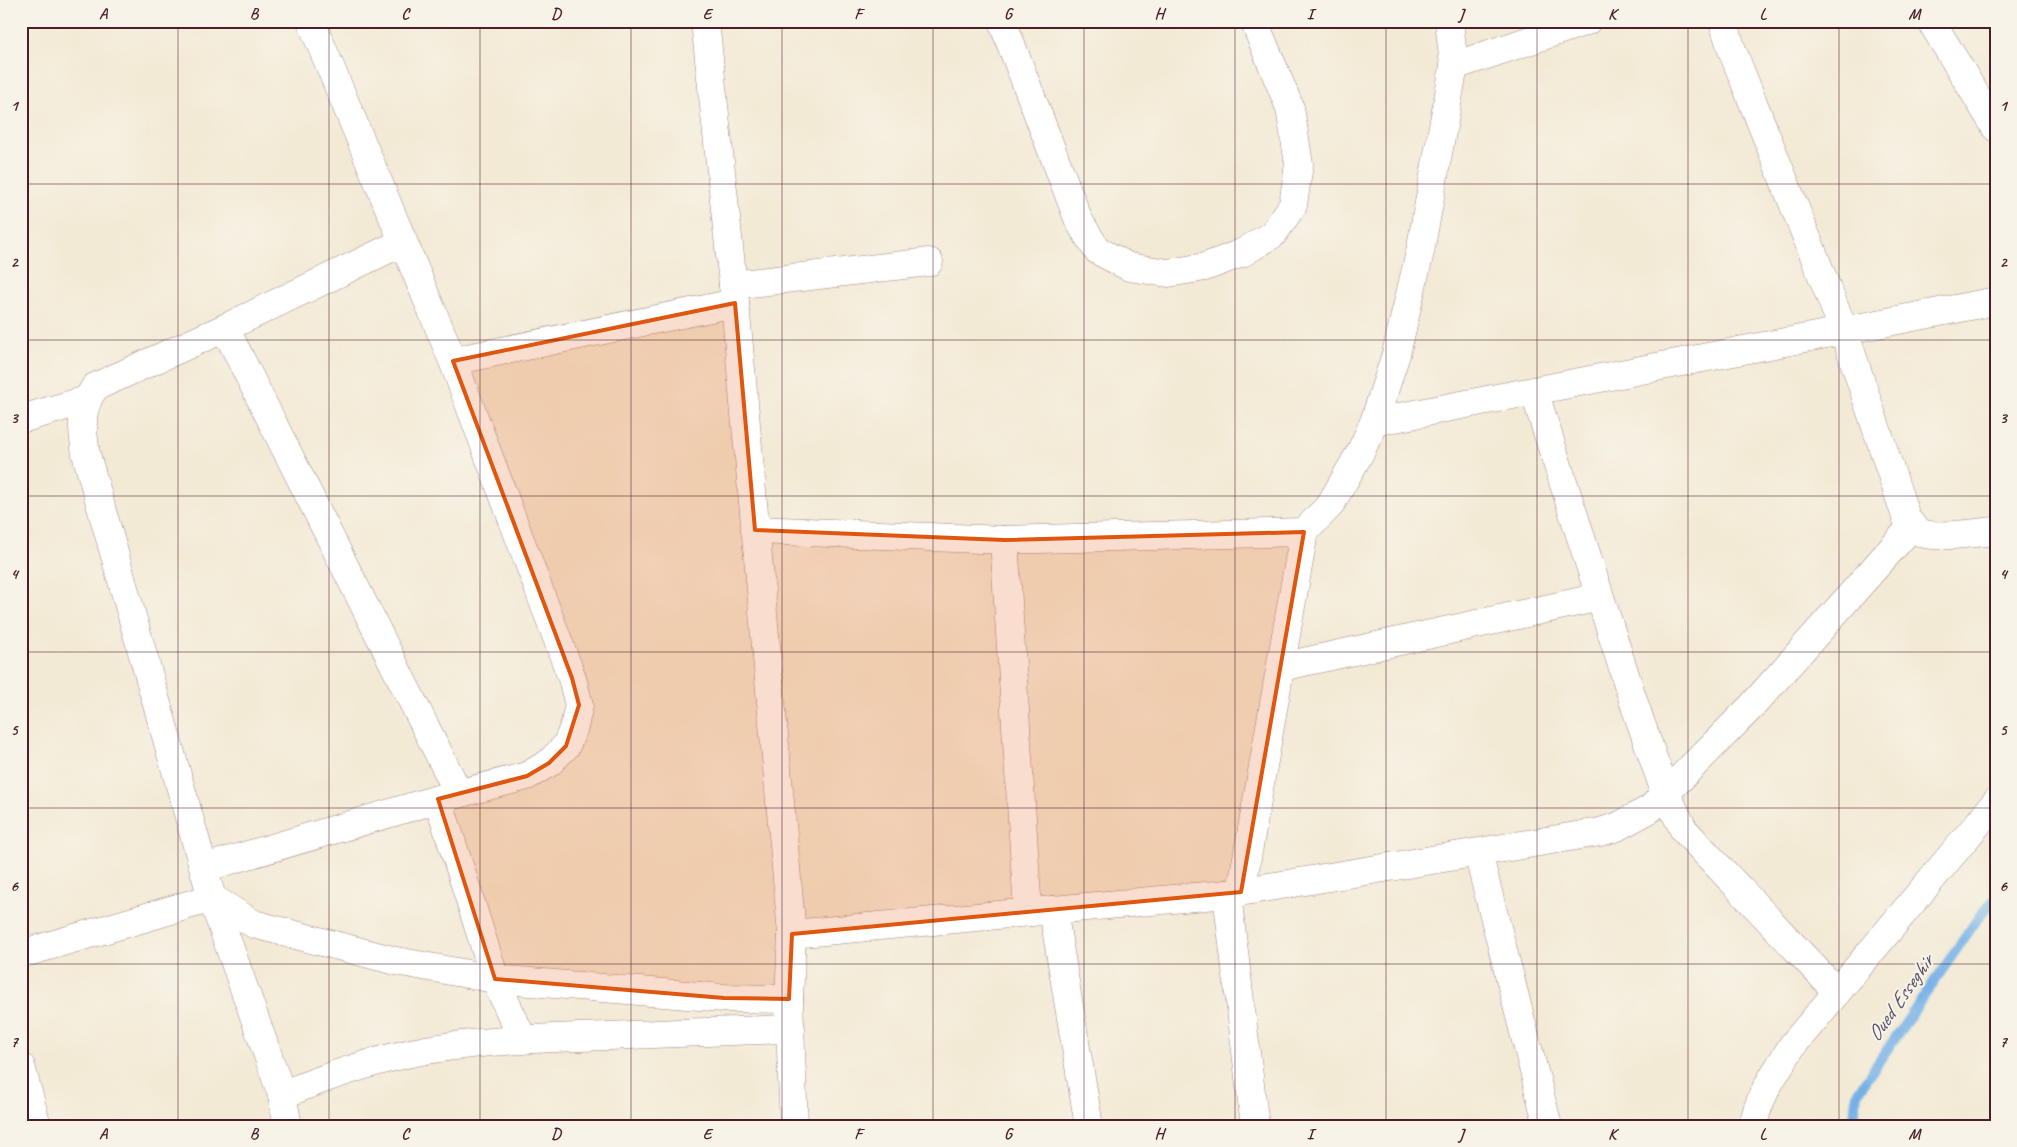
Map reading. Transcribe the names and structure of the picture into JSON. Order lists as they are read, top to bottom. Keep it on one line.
{"water":["Oued Esseghir"],"grid":{"columns":["A","B","C","D","E","F","G","H","I","J","K","L","M"],"rows":["1","2","3","4","5","6","7"]}}
